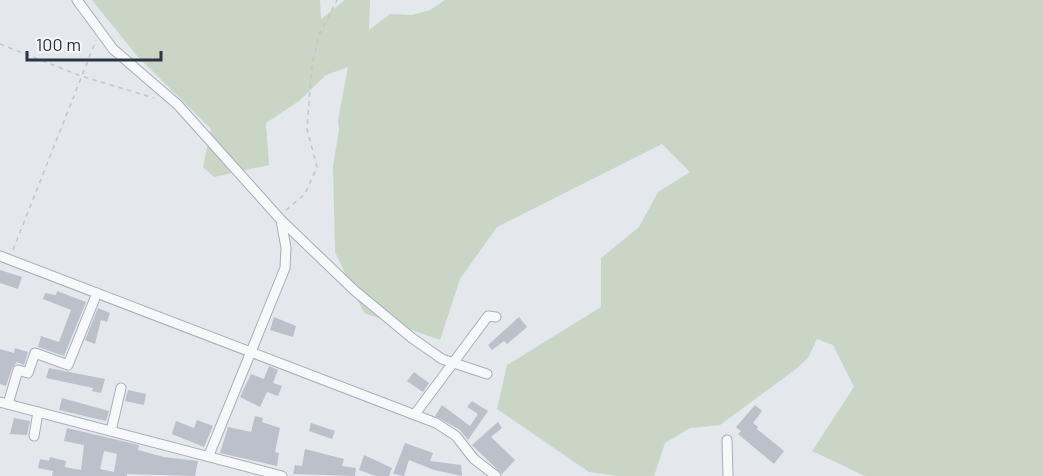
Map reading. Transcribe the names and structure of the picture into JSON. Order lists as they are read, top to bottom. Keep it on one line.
{"scale_bar":"100 m"}
